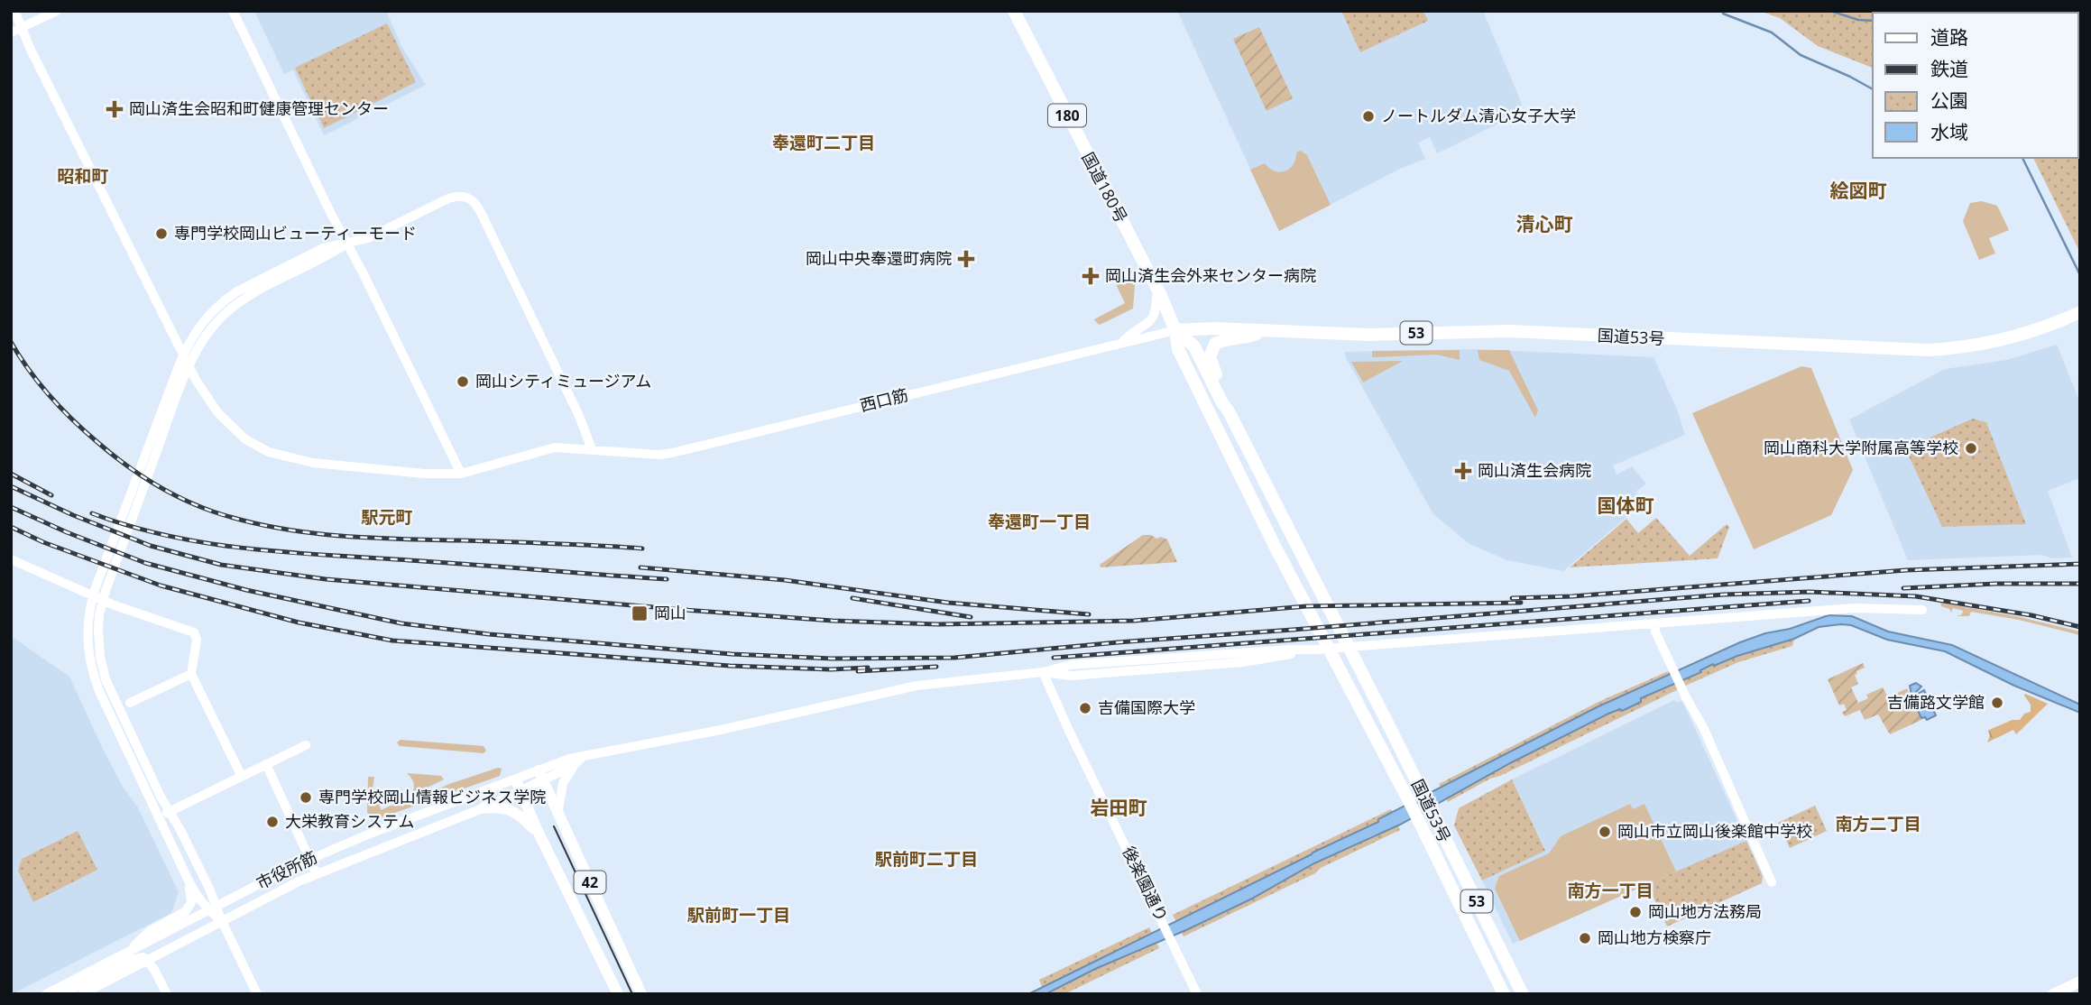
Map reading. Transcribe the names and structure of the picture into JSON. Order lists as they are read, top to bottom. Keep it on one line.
{"streets":{"highway":["180","国道180号","53","国道53号"],"main road":["42"],"street":["西口筋","市役所筋","後楽園通り"]},"crossings":[["国道180号","国道53号"],["国道180号","西口筋"],["国道53号","西口筋"],["国道53号","市役所筋"],["市役所筋","42"],["市役所筋","後楽園通り"]],"districts":["奉還町二丁目","昭和町","絵図町","清心町","国体町","駅元町","奉還町一丁目","岩田町","南方二丁目","駅前町二丁目","南方一丁目","駅前町一丁目"],"places":{"health":["岡山済生会昭和町健康管理センター","岡山中央奉還町病院","岡山済生会外来センター病院","岡山済生会病院"],"other":["ノートルダム清心女子大学","専門学校岡山ビューティーモード","岡山シティミュージアム","岡山商科大学附属高等学校","吉備路文学館","吉備国際大学","専門学校岡山情報ビジネス学院","大栄教育システム","岡山市立岡山後楽館中学校","岡山地方法務局","岡山地方検察庁"],"transit":["岡山"]},"legend":["道路","鉄道","公園","水域"]}
